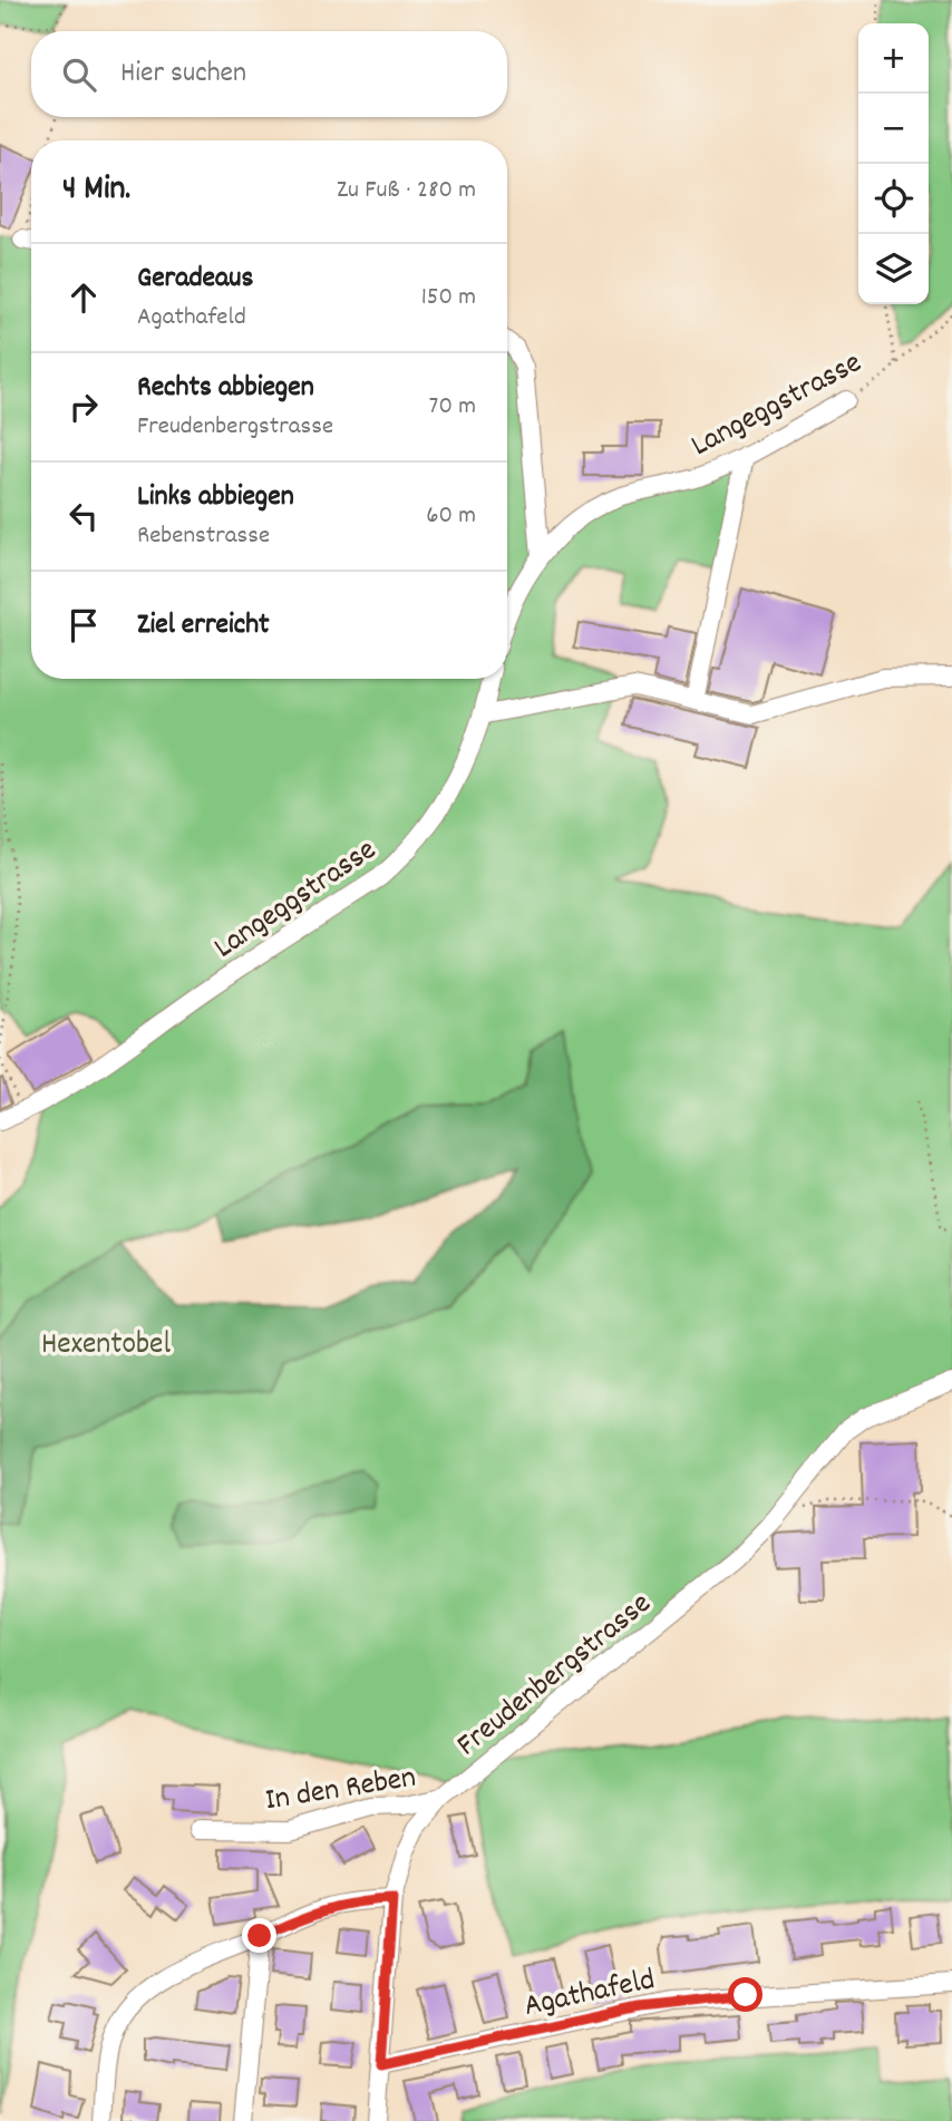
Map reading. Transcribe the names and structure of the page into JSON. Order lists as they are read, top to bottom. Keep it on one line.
{"streets":{"street":["Langeggstrasse","Freudenbergstrasse","In den Reben","Agathafeld"]},"crossings":[["Freudenbergstrasse","In den Reben"],["Freudenbergstrasse","Agathafeld"]],"parks":["Hexentobel"],"page":{"map_buttons":["+","−"],"search":"Hier suchen","heading":["4 Min.","Zu Fuß · 280 m"],"list":[["Geradeaus","Agathafeld","150 m"],["Rechts abbiegen","Freudenbergstrasse","70 m"],["Links abbiegen","Rebenstrasse","60 m"],"Ziel erreicht"]}}
